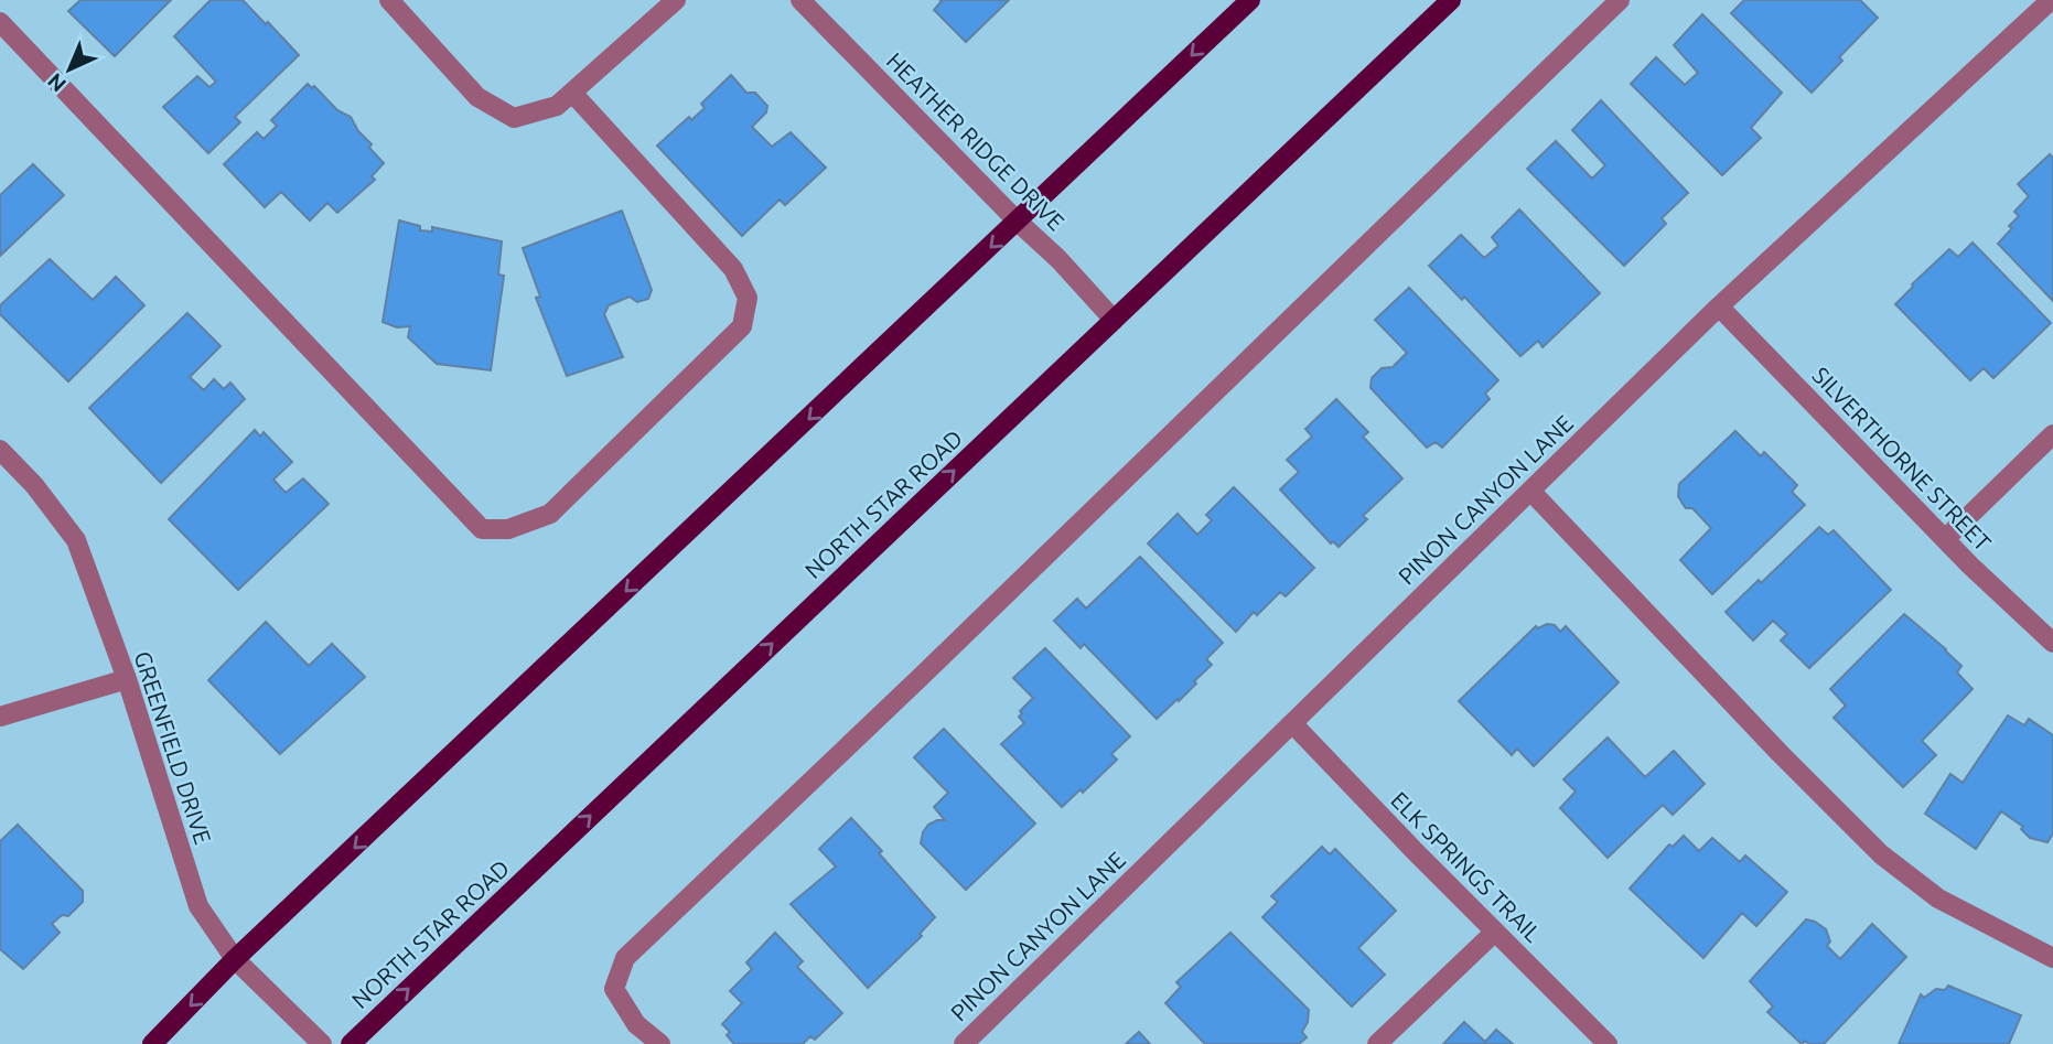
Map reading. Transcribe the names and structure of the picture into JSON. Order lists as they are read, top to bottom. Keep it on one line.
{"streets":{"main road":["NORTH STAR ROAD"],"street":["HEATHER RIDGE DRIVE","SILVERTHORNE STREET","PINON CANYON LANE","GREENFIELD DRIVE","ELK SPRINGS TRAIL"]},"crossings":[["HEATHER RIDGE DRIVE","NORTH STAR ROAD"],["SILVERTHORNE STREET","PINON CANYON LANE"],["PINON CANYON LANE","ELK SPRINGS TRAIL"]],"north":"bottom left"}
